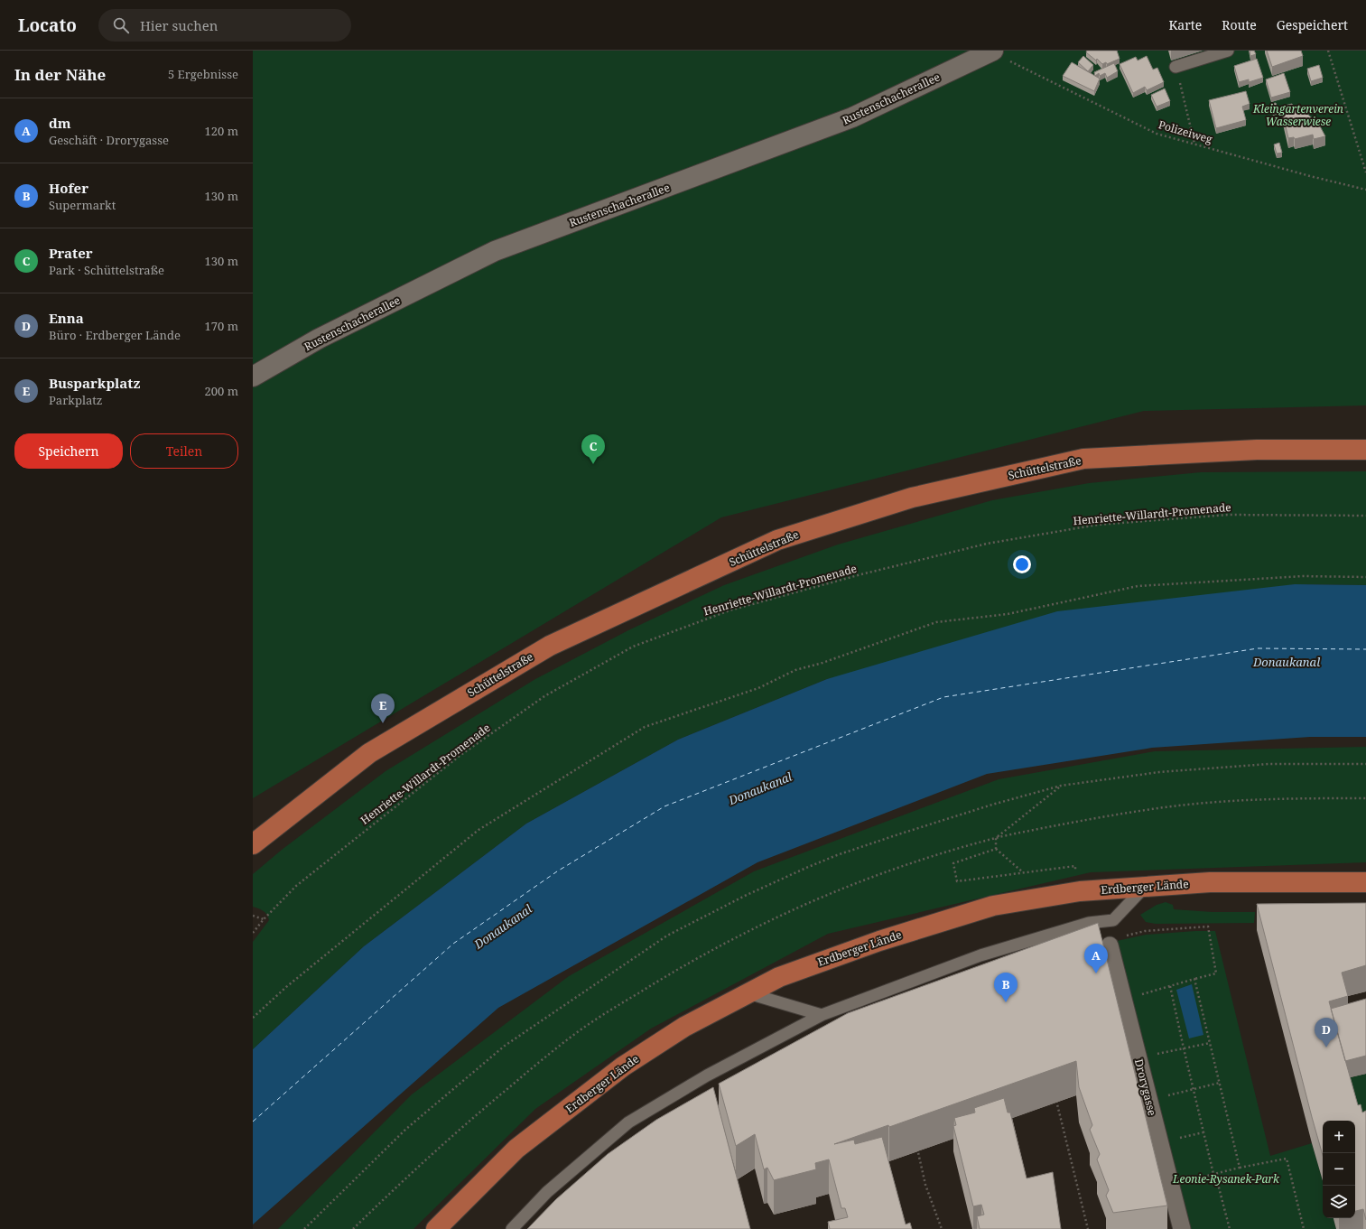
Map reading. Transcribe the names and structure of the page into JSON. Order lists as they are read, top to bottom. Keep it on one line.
{"streets":{"main road":["Schüttelstraße","Erdberger Lände"],"street":["Rustenschacherallee","Drorygasse"],"path":["Polizeiweg","Henriette-Willardt-Promenade"]},"crossings":[["Rustenschacherallee","Polizeiweg"]],"water":["Donaukanal"],"parks":["Kleingartenverein Wasserwiese","Leonie-Rysanek-Park"],"page":{"header":"Locato","search":"Hier suchen","nav":["Karte","Route","Gespeichert"],"heading":["In der Nähe","5 Ergebnisse"],"list":[{"mark":"A","name":"dm","note":"Geschäft · Drorygasse","value":"120 m"},{"mark":"B","name":"Hofer","note":"Supermarkt","value":"130 m"},{"mark":"C","name":"Prater","note":"Park · Schüttelstraße","value":"130 m"},{"mark":"D","name":"Enna","note":"Büro · Erdberger Lände","value":"170 m"},{"mark":"E","name":"Busparkplatz","note":"Parkplatz","value":"200 m"}],"buttons":["Speichern","Teilen"],"pins":["C","E","A","B","D"],"map_buttons":["+","−"]}}
